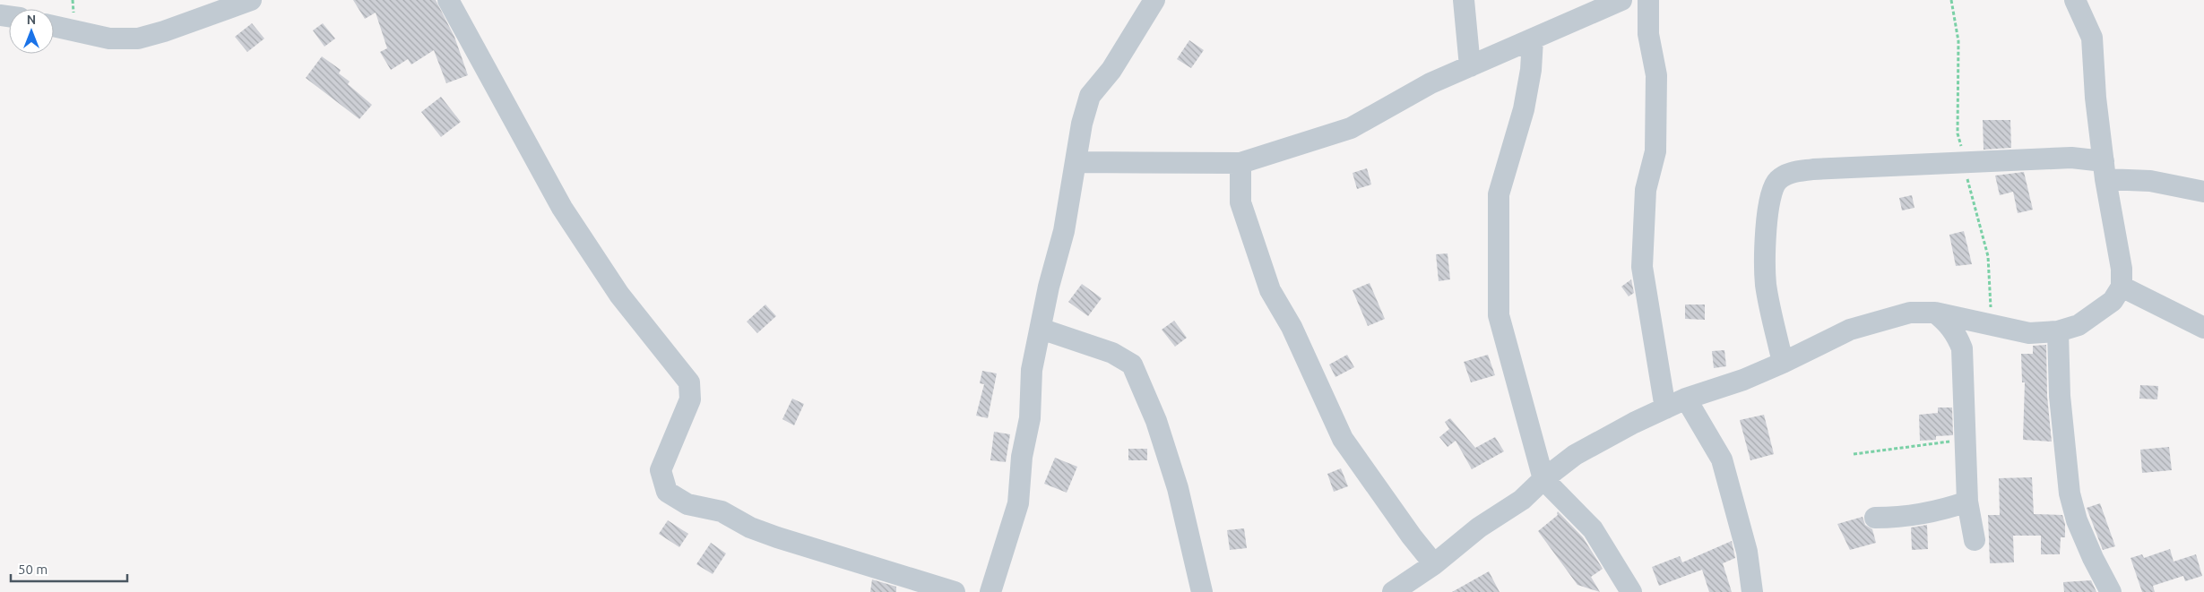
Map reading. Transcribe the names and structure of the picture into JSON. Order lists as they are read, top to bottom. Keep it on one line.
{"scale_bar":"50 m","north":"top"}
